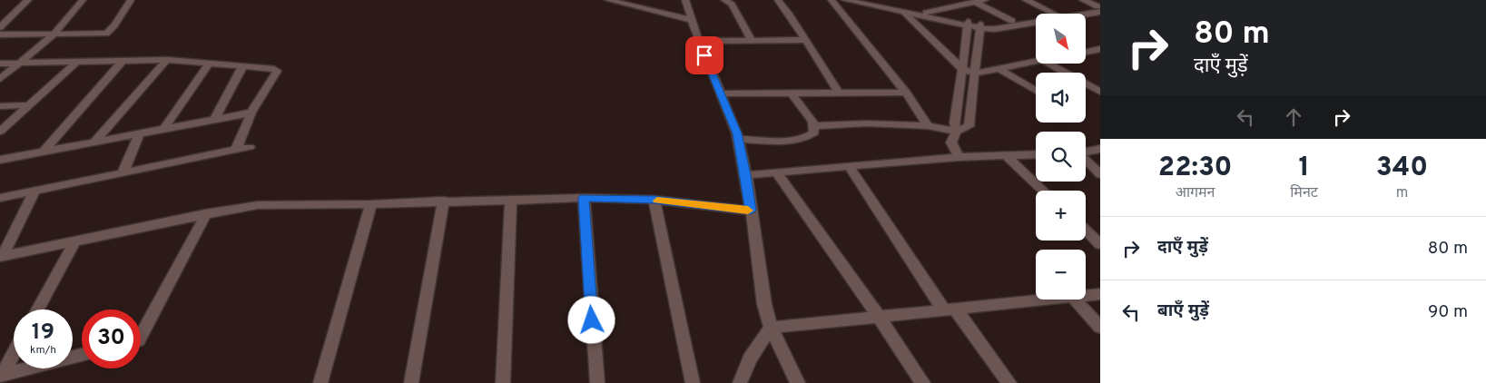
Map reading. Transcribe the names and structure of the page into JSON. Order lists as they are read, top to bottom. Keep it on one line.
{"north":"bottom right","page":{"turn":["80 m","दाएँ मुड़ें"],"map_buttons":["+","−"],"eta":["22:30","आगमन","1","मिनट","340","m"],"list":[{"name":"दाएँ मुड़ें","value":"80 m"},{"name":"बाएँ मुड़ें","value":"90 m"}],"speed":"19 km/h","limit":"30"}}
